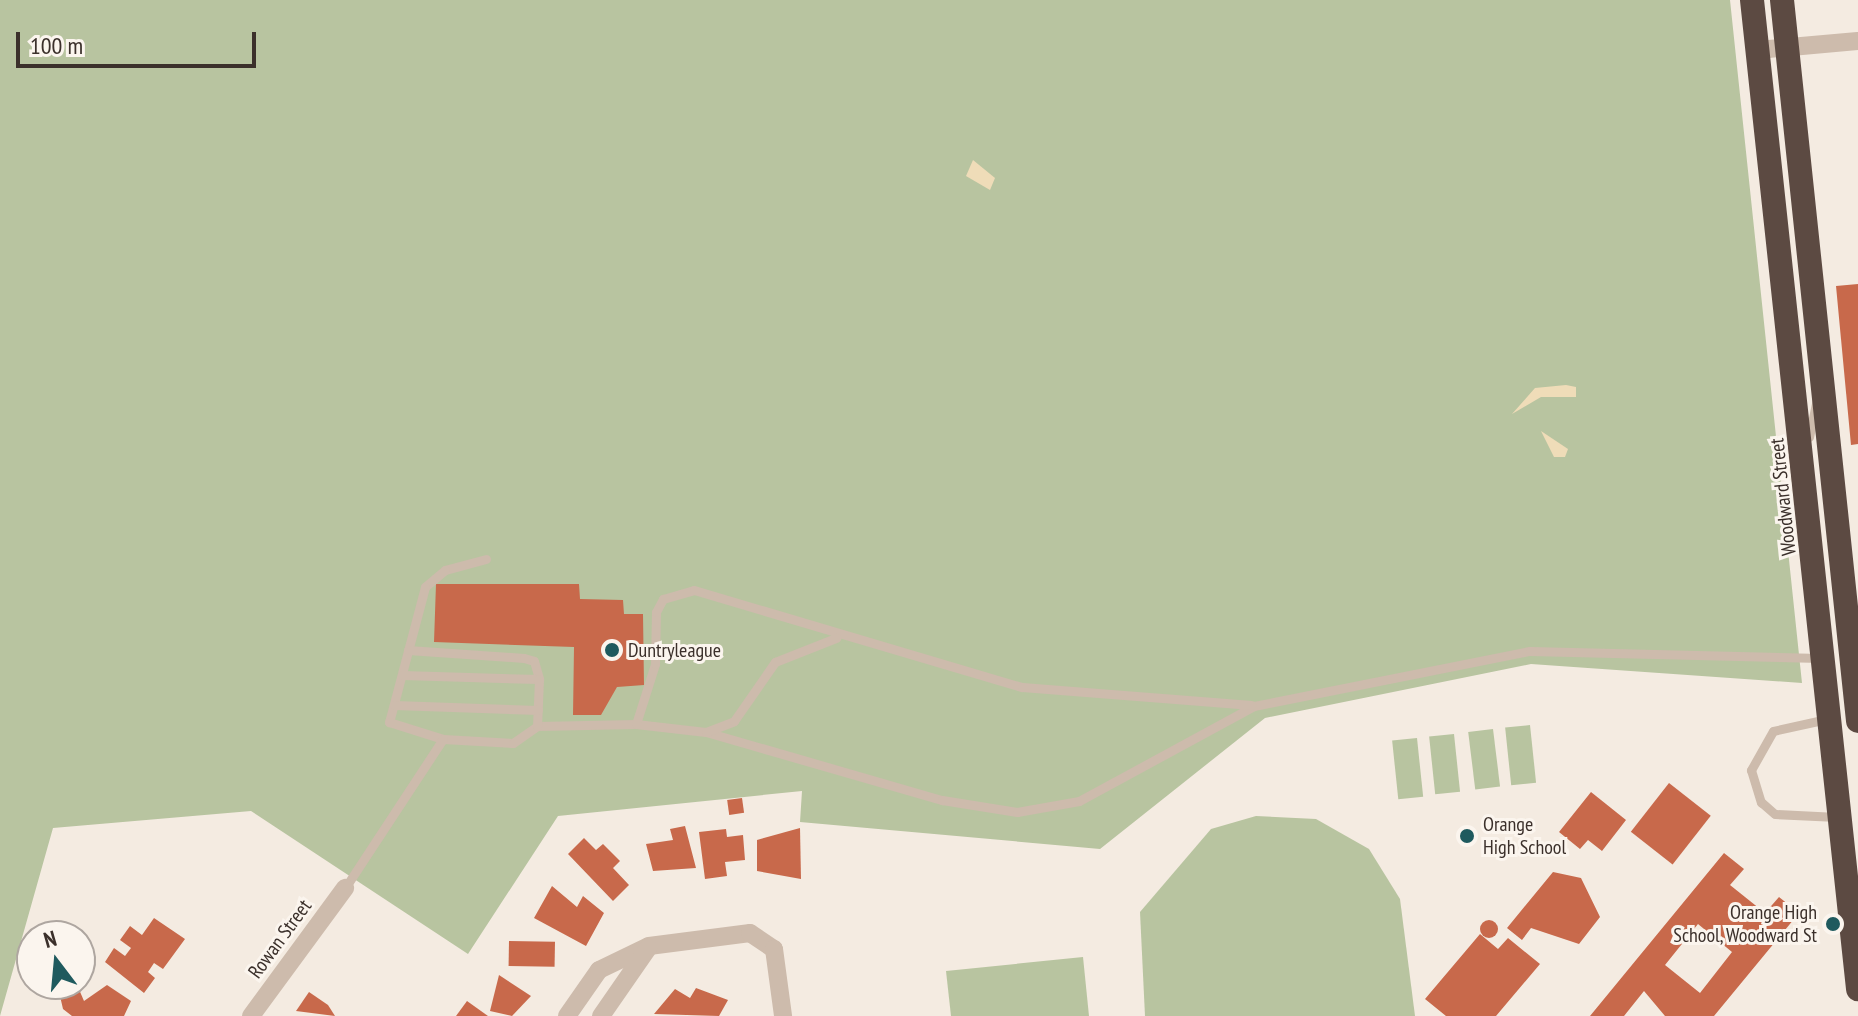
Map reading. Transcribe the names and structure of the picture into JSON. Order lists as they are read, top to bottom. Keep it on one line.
{"streets":{"highway":["Woodward Street"],"street":["Rowan Street"]},"places":["Duntryleague","Orange High School","Orange High School, Woodward St"],"scale_bar":"100 m","north":"top"}
